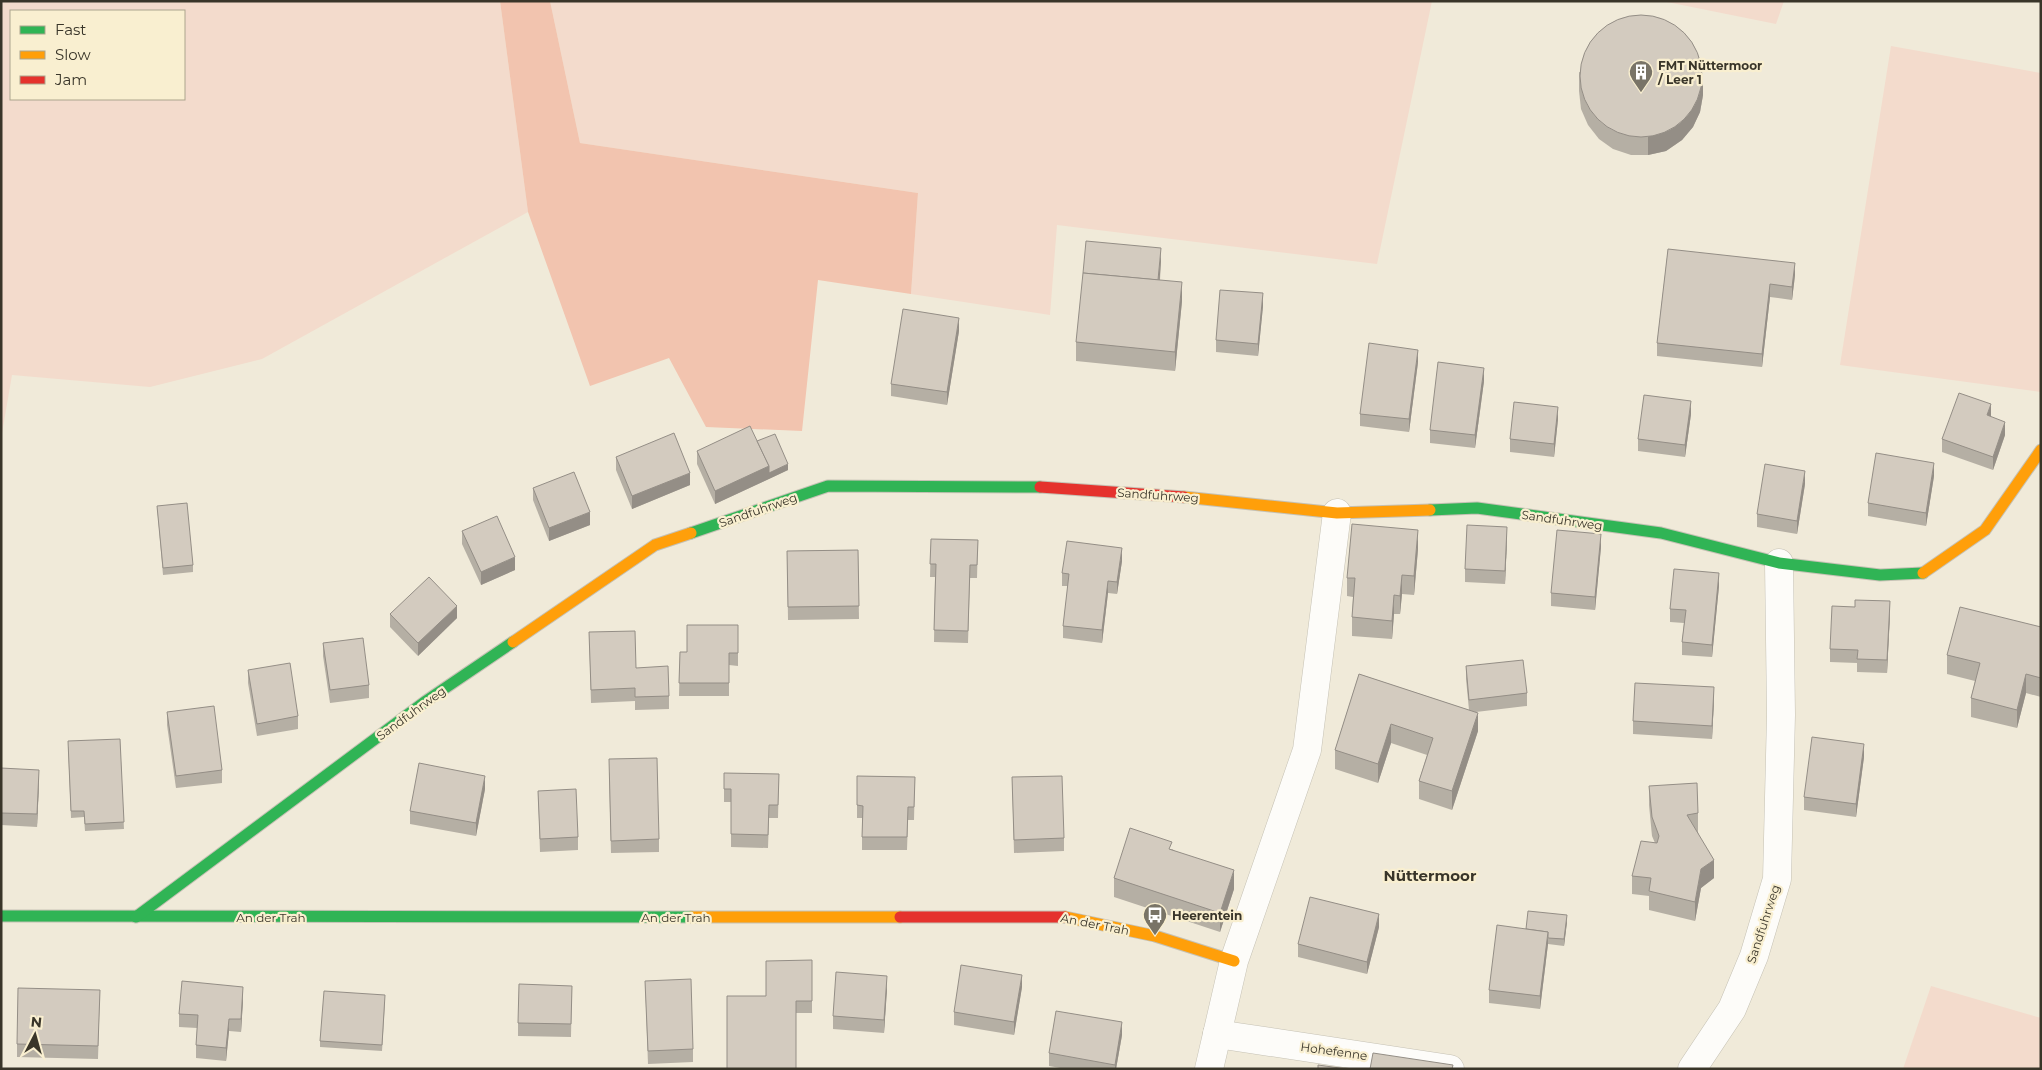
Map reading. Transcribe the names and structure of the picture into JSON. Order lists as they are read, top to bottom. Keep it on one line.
{"streets":{"street":["Sandfuhrweg","An der Trah","Hohefenne"]},"crossings":[["Sandfuhrweg","An der Trah"]],"districts":["Nüttermoor"],"places":{"building":["FMT Nüttermoor / Leer 1"],"bus stop":["Heerentein"]},"legend":["Fast","Slow","Jam"],"north":"top"}
